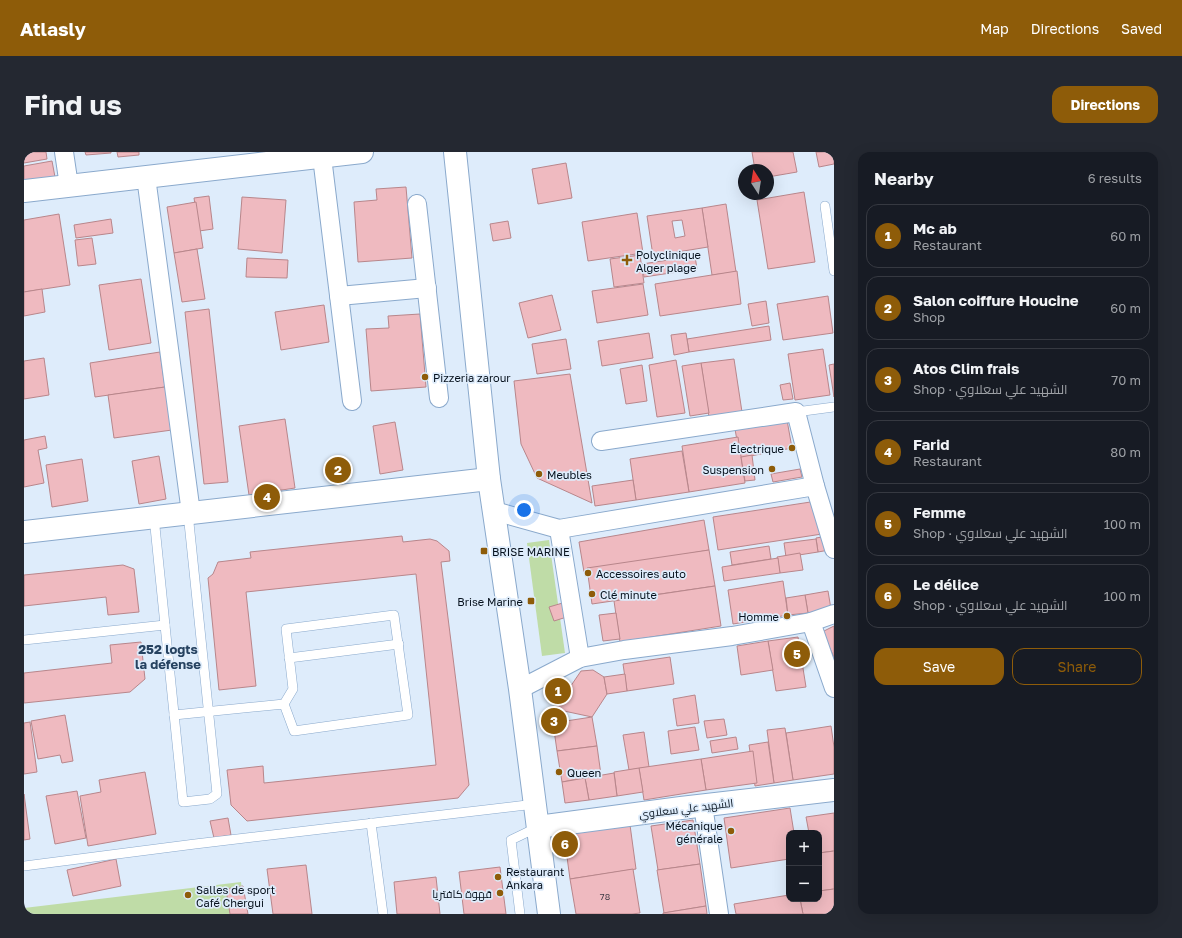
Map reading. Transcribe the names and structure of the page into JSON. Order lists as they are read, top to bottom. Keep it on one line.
{"streets":{"main road":["الشهيد علي سعلاوي"]},"districts":["252 logts la défense"],"places":{"health":["Polyclinique Alger plage"],"other":["Pizzeria zarour","Électrique","Suspension","Meubles","Accessoires auto","Clé minute","Homme","Queen","Mécanique générale","Restaurant Ankara","قهوة كافتريا","Salles de sport Café Chergui"],"transit":["BRISE MARINE","Brise Marine"]},"house_numbers":["78"],"north":"top","page":{"header":"Atlasly","nav":["Map","Directions","Saved"],"buttons":["Directions",["Save","Share"]],"title":"Find us","heading":["Nearby","6 results"],"list":[{"mark":"1","name":"Mc ab","note":"Restaurant","value":"60 m"},{"mark":"2","name":"Salon coiffure Houcine","note":"Shop","value":"60 m"},{"mark":"3","name":"Atos Clim frais","note":"Shop · الشهيد علي سعلاوي","value":"70 m"},{"mark":"4","name":"Farid","note":"Restaurant","value":"80 m"},{"mark":"5","name":"Femme","note":"Shop · الشهيد علي سعلاوي","value":"100 m"},{"mark":"6","name":"Le délice","note":"Shop · الشهيد علي سعلاوي","value":"100 m"}],"pins":["2","4","5","1","3","6"],"map_buttons":["+","−"]}}
